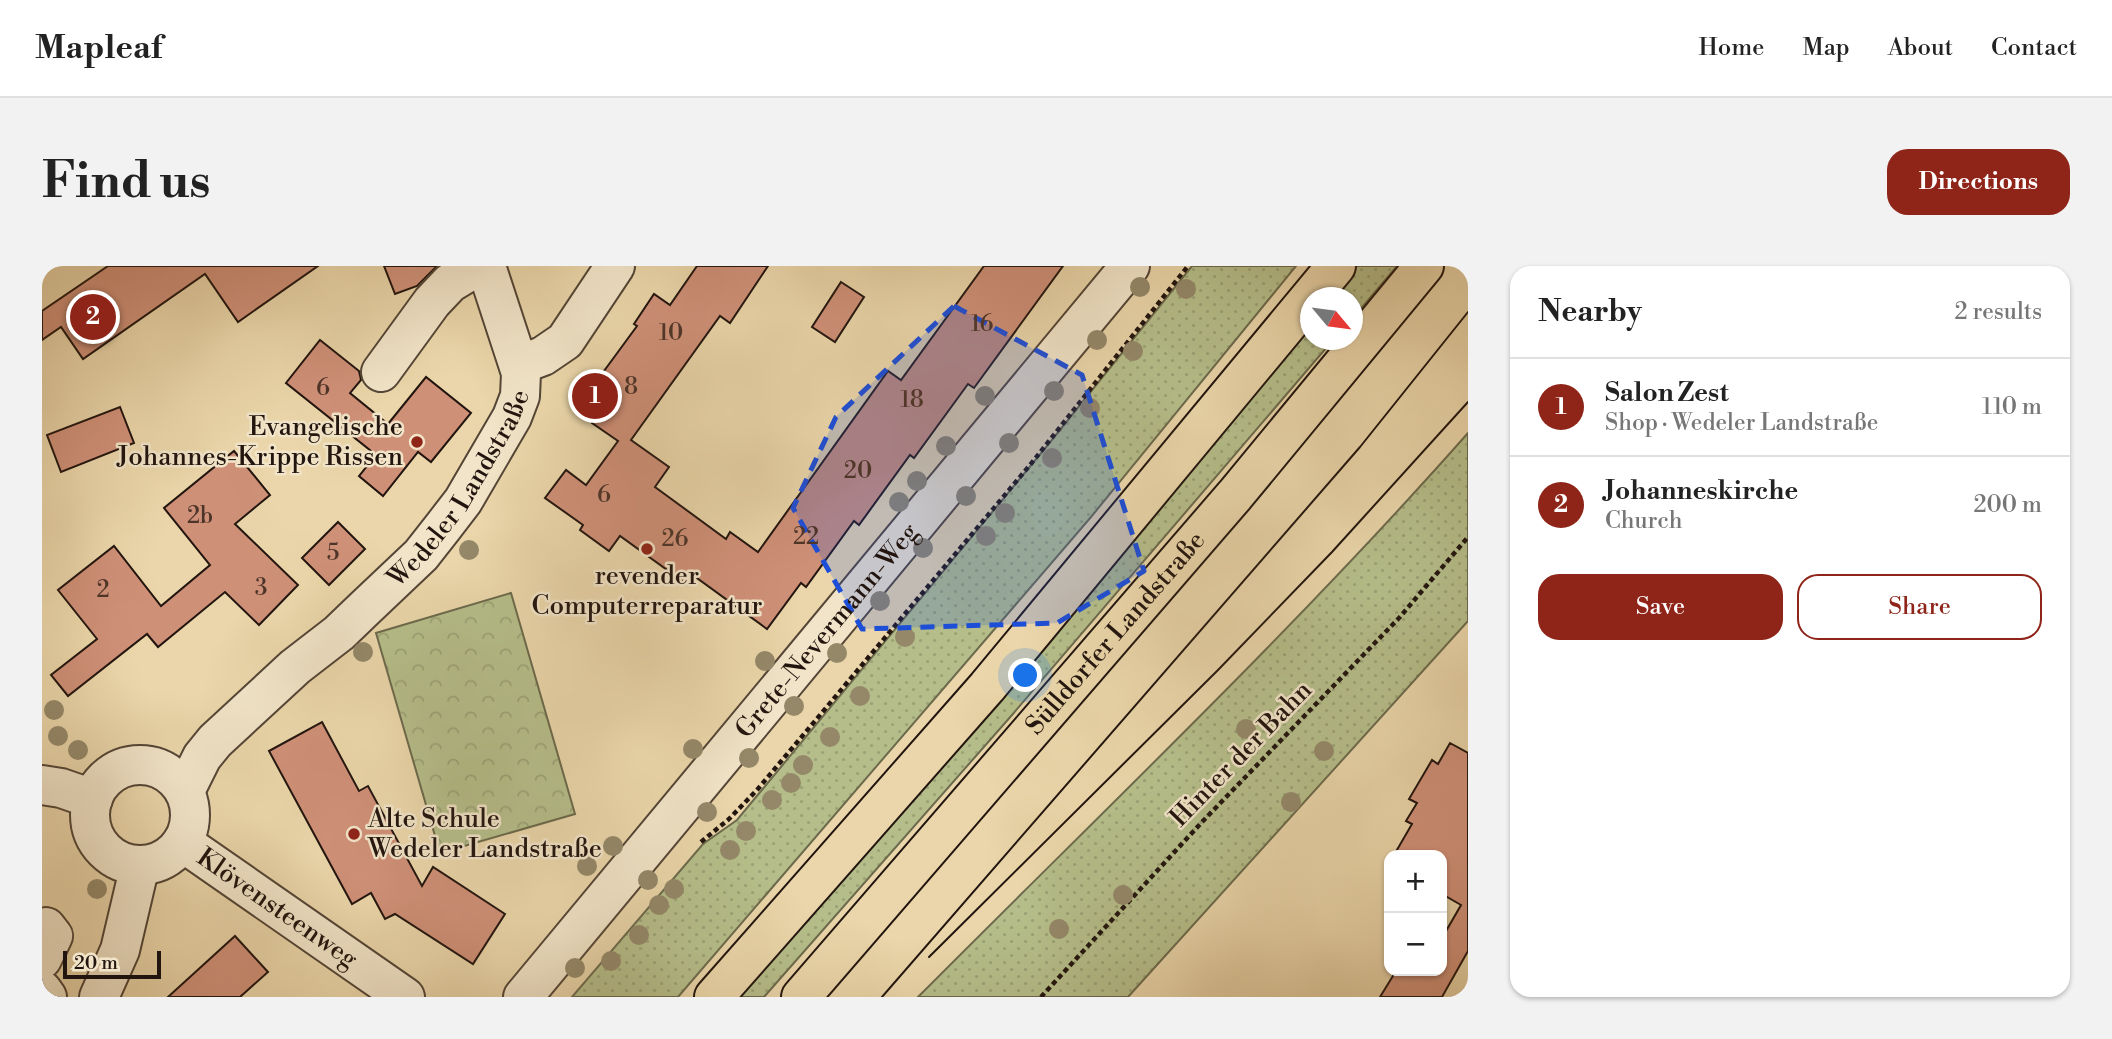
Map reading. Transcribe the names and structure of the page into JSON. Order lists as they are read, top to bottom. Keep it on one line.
{"streets":{"highway":["Sülldorfer Landstraße"],"street":["Wedeler Landstraße","Grete-Nevermann-Weg","Klövensteenweg"],"path":["Hinter der Bahn"]},"crossings":[["Wedeler Landstraße","Klövensteenweg"]],"places":["Evangelische Johannes-Krippe Rissen","revender Computerreparatur","Alte Schule Wedeler Landstraße"],"house_numbers":["16","10","8","6","18","20","6","2b","22","26","5","3","2"],"scale_bar":"20 m","north":"bottom right","page":{"header":"Mapleaf","nav":["Home","Map","About","Contact"],"buttons":["Directions",["Save","Share"]],"title":"Find us","heading":["Nearby","2 results"],"pins":["2","1"],"list":[{"mark":"1","name":"Salon Zest","note":"Shop · Wedeler Landstraße","value":"110 m"},{"mark":"2","name":"Johanneskirche","note":"Church","value":"200 m"}],"map_buttons":["+","−"],"scale":"20 m"}}
